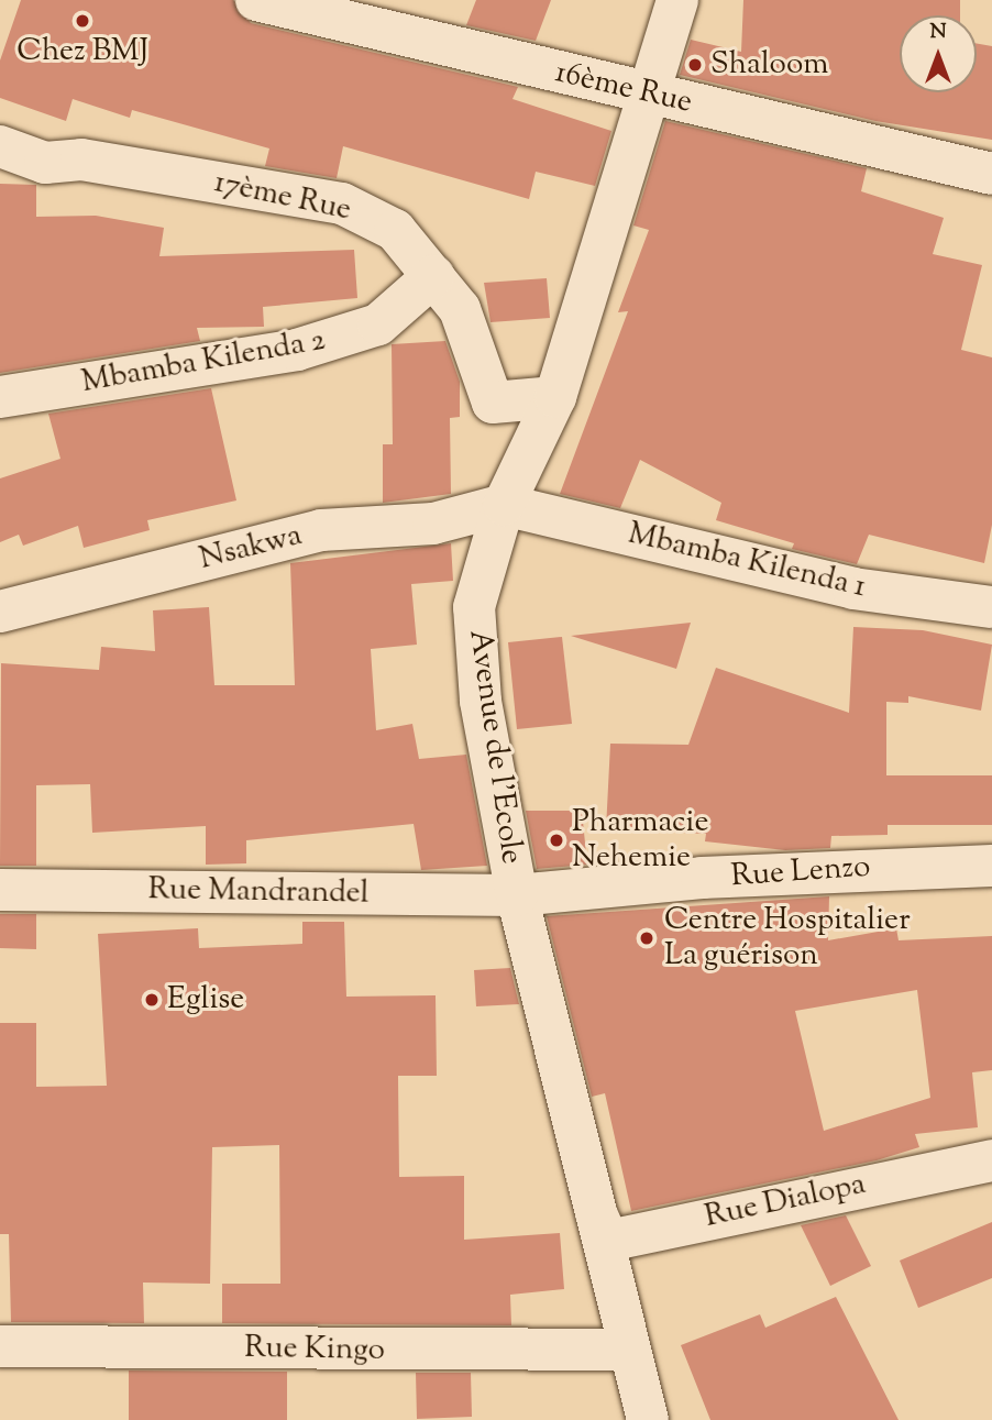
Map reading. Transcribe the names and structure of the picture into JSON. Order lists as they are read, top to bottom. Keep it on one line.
{"streets":{"street":["16ème Rue","17ème Rue","Mbamba Kilenda 2","Nsakwa","Mbamba Kilenda 1","Avenue de l'Ecole","Rue Lenzo","Rue Mandrandel","Rue Dialopa","Rue Kingo"]},"crossings":[["16ème Rue","Avenue de l'Ecole"],["17ème Rue","Mbamba Kilenda 2"],["17ème Rue","Avenue de l'Ecole"],["Nsakwa","Mbamba Kilenda 1"],["Nsakwa","Avenue de l'Ecole"],["Mbamba Kilenda 1","Avenue de l'Ecole"],["Avenue de l'Ecole","Rue Lenzo"],["Avenue de l'Ecole","Rue Mandrandel"],["Avenue de l'Ecole","Rue Dialopa"],["Avenue de l'Ecole","Rue Kingo"],["Rue Lenzo","Rue Mandrandel"]],"places":["Chez BMJ","Shaloom","Pharmacie Nehemie","Centre Hospitalier La guérison","Eglise"],"north":"top"}
